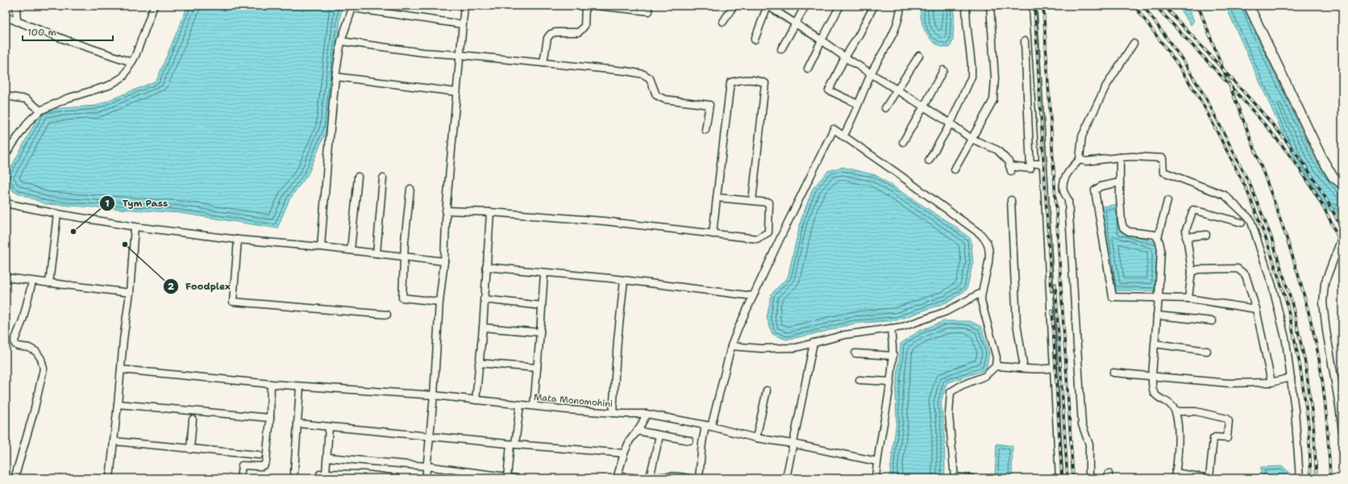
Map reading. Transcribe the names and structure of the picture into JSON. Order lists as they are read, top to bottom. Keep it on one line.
{"streets":{"street":["Mata Monomohini"]},"places":["Tym Pass","Foodplex"],"scale_bar":"100 m"}
